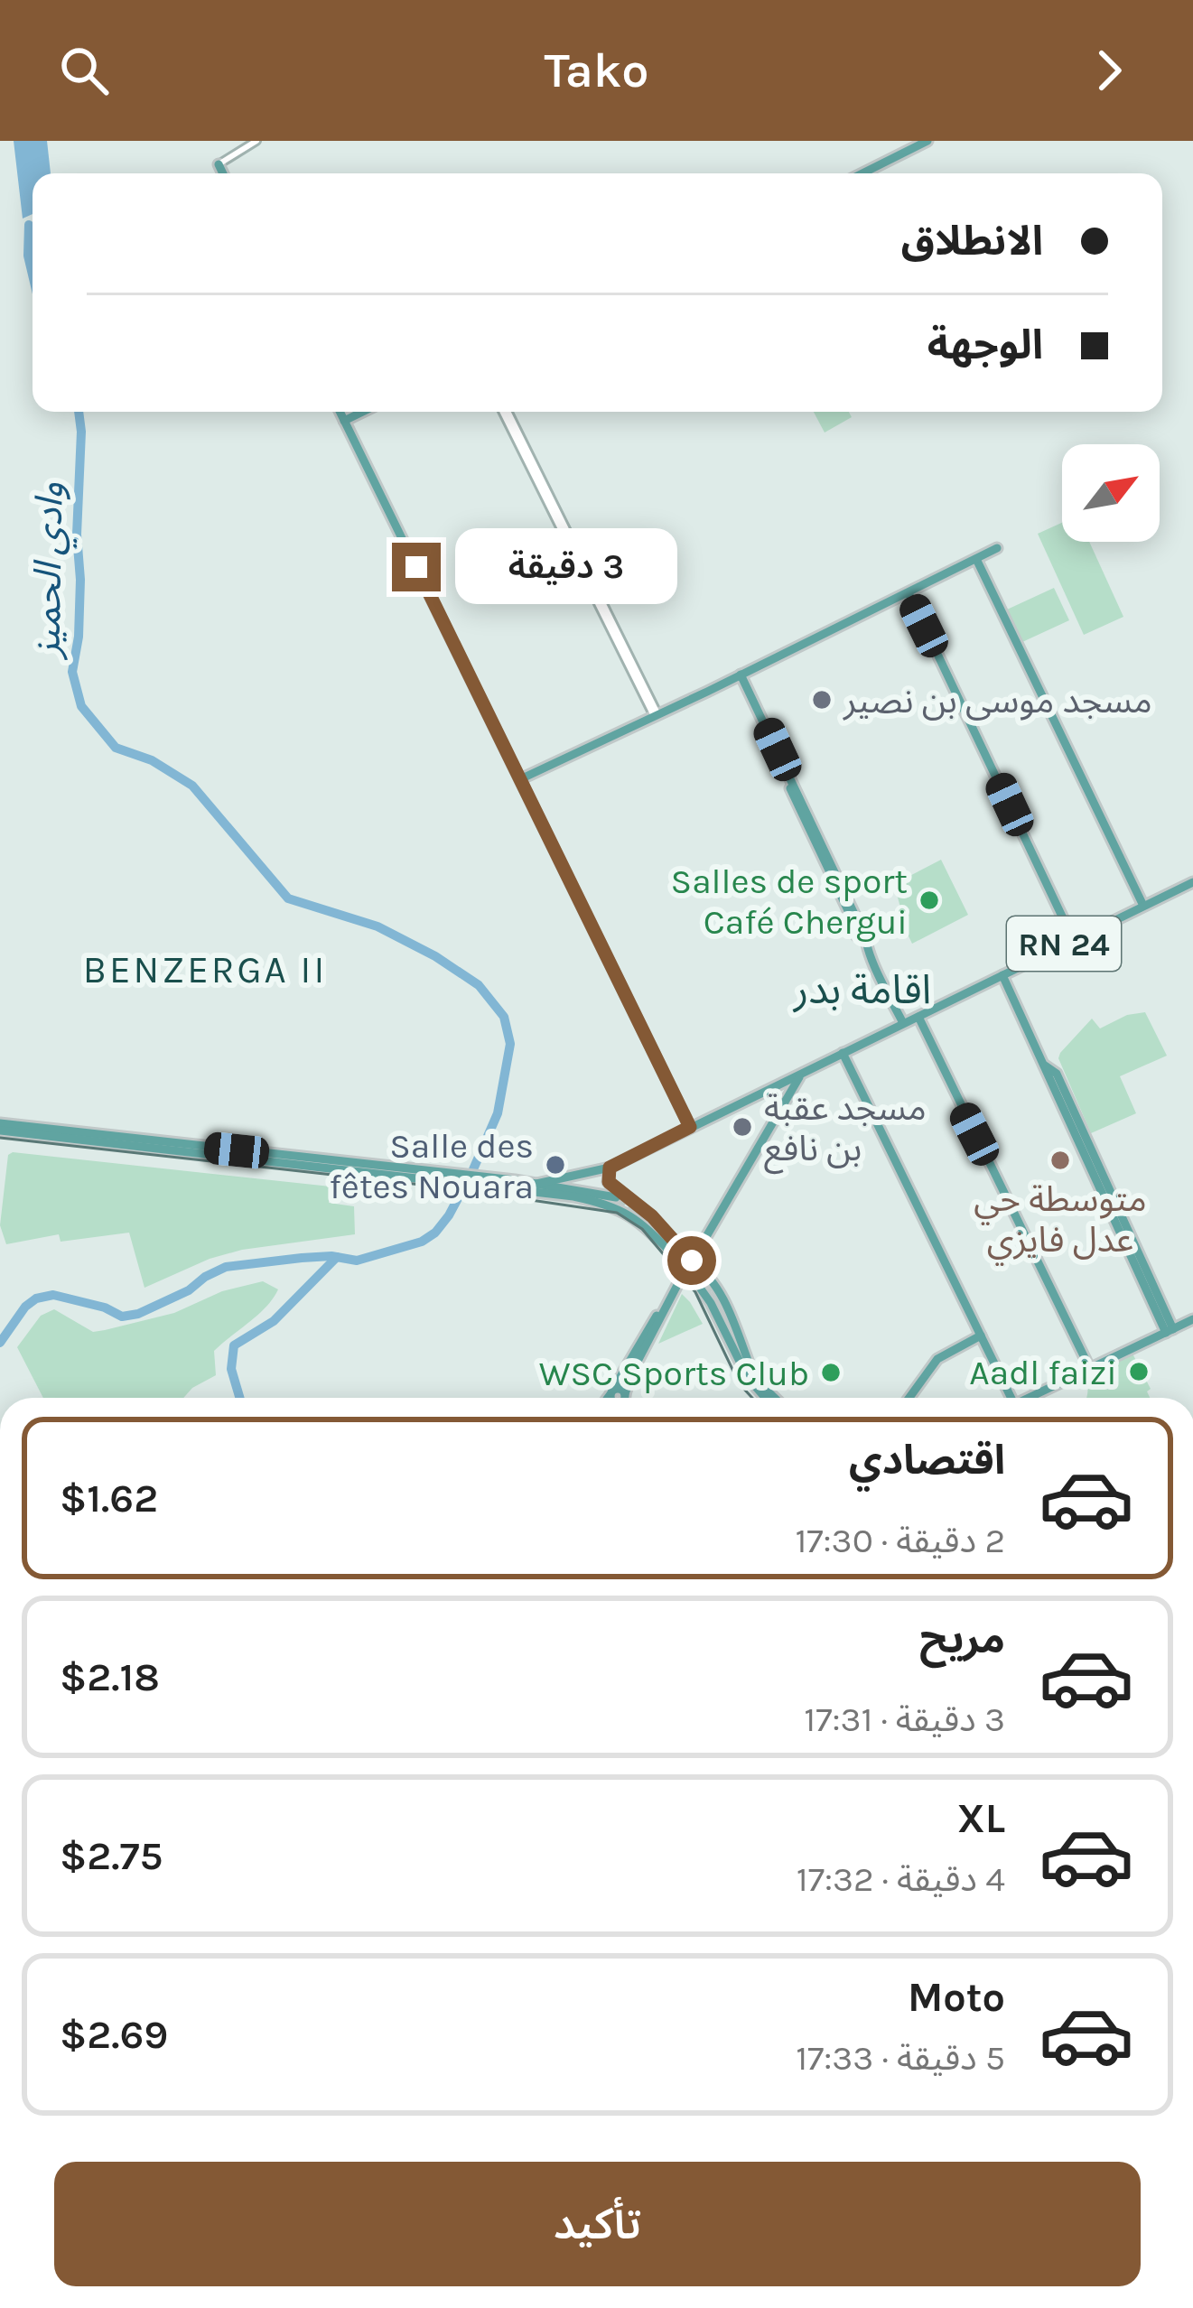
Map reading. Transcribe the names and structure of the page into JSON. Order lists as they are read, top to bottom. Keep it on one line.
{"streets":{"main road":["RN 24"]},"districts":["BENZERGA II","اقامة بدر"],"water":["وادي الحميز"],"places":["مسجد موسى بن نصير","Salles de sport Café Chergui","مسجد عقبة بن نافع","متوسطة حي عدل فايزي","Salle des fêtes Nouara","Aadl faizi","WSC Sports Club"],"north":"top right","page":{"header":"Tako","banner":["الانطلاق","الوجهة"],"bubble":"3 دقيقة","list":[{"name":"اقتصادي","note":"2 دقيقة · 17:30","value":"$1.62"},{"name":"مريح","note":"3 دقيقة · 17:31","value":"$2.18"},{"name":"XL","note":"4 دقيقة · 17:32","value":"$2.75"},{"name":"Moto","note":"5 دقيقة · 17:33","value":"$2.69"}],"buttons":"تأكيد"}}
